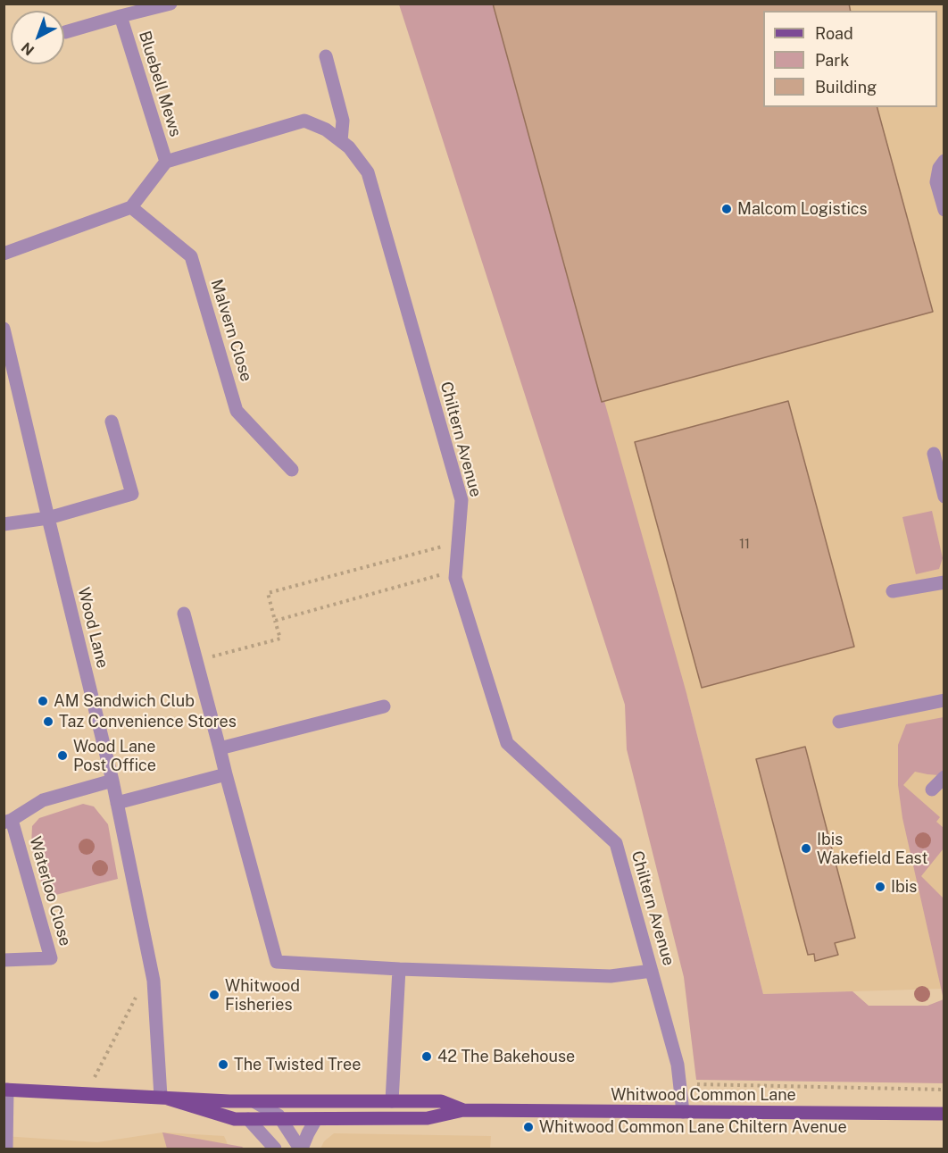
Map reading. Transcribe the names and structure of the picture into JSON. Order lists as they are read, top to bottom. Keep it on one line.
{"streets":{"main road":["Whitwood Common Lane"],"street":["Bluebell Mews","Malvern Close","Chiltern Avenue","Wood Lane","Waterloo Close"]},"crossings":[["Bluebell Mews","Chiltern Avenue"],["Chiltern Avenue","Whitwood Common Lane"],["Wood Lane","Waterloo Close"],["Wood Lane","Whitwood Common Lane"]],"places":["Malcom Logistics","AM Sandwich Club","Taz Convenience Stores","Wood Lane Post Office","Ibis Wakefield East","Ibis","Whitwood Fisheries","42 The Bakehouse","The Twisted Tree","Whitwood Common Lane Chiltern Avenue"],"house_numbers":["11"],"legend":["Road","Park","Building"],"north":"bottom left"}
